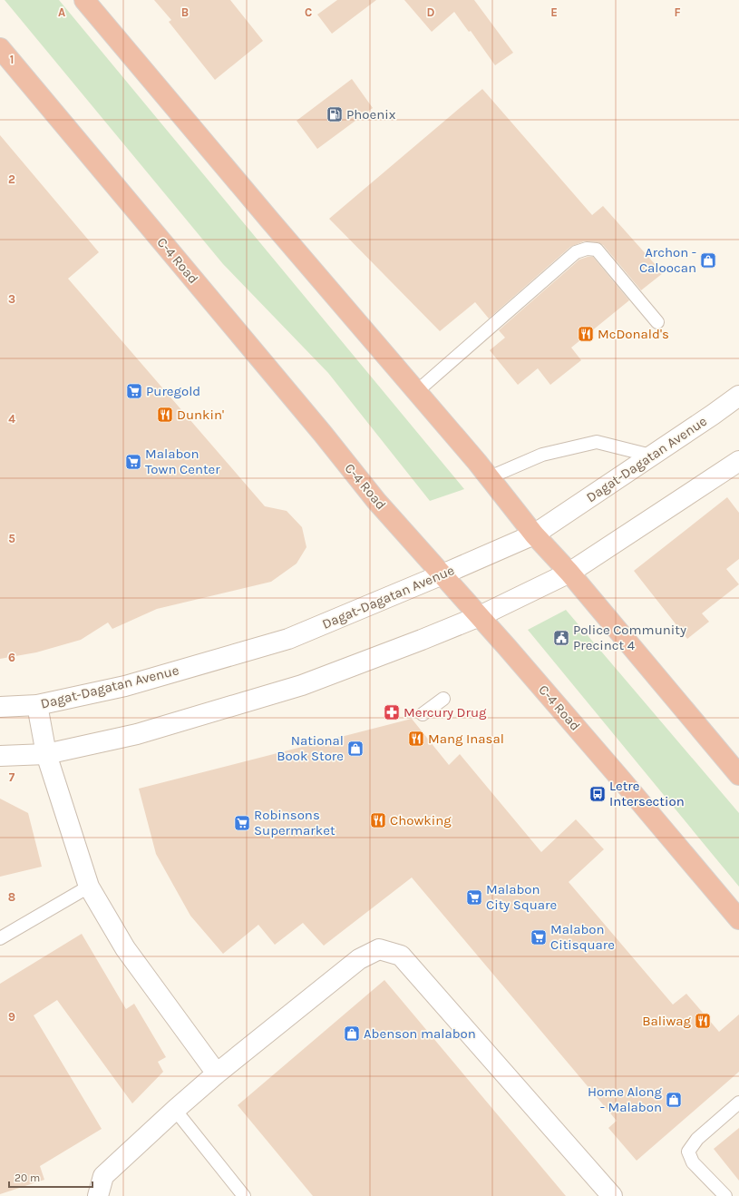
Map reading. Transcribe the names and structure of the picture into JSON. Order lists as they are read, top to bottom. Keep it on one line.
{"streets":{"highway":["C-4 Road"],"main road":["Dagat-Dagatan Avenue"]},"crossings":[["C-4 Road","Dagat-Dagatan Avenue"]],"places":{"fuel station":["Phoenix"],"shop":["Archon - Caloocan","National Book Store","Abenson malabon","Home Along - Malabon"],"restaurant":["McDonald's","Dunkin'","Mang Inasal","Chowking","Baliwag"],"supermarket":["Puregold","Malabon Town Center","Robinsons Supermarket","Malabon City Square","Malabon Citisquare"],"public building":["Police Community Precinct 4"],"pharmacy":["Mercury Drug"],"bus stop":["Letre Intersection"]},"scale_bar":"20 m","grid":{"columns":["A","B","C","D","E","F"],"rows":["1","2","3","4","5","6","7","8","9"]}}
